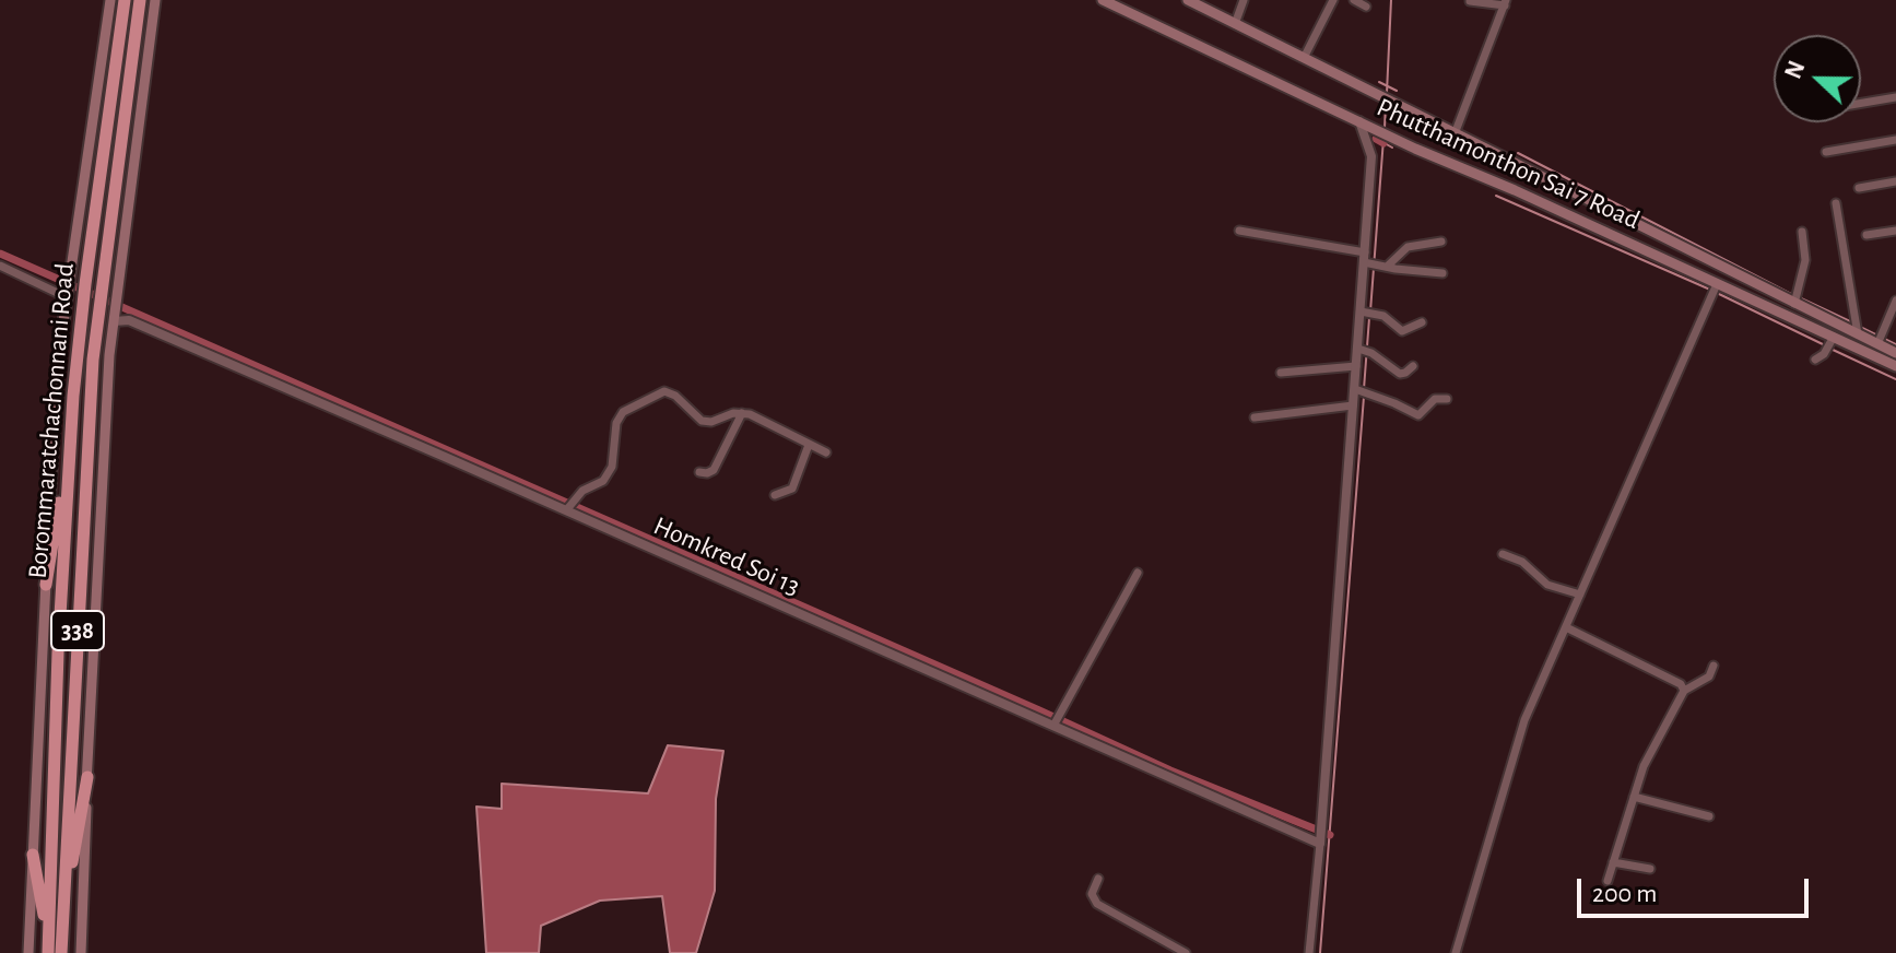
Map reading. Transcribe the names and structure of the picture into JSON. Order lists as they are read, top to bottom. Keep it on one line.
{"streets":{"highway":["Borommaratchachonnani Road","338"],"main road":["Phutthamonthon Sai 7 Road"],"street":["Homkred Soi 13"]},"scale_bar":"200 m","north":"left"}
